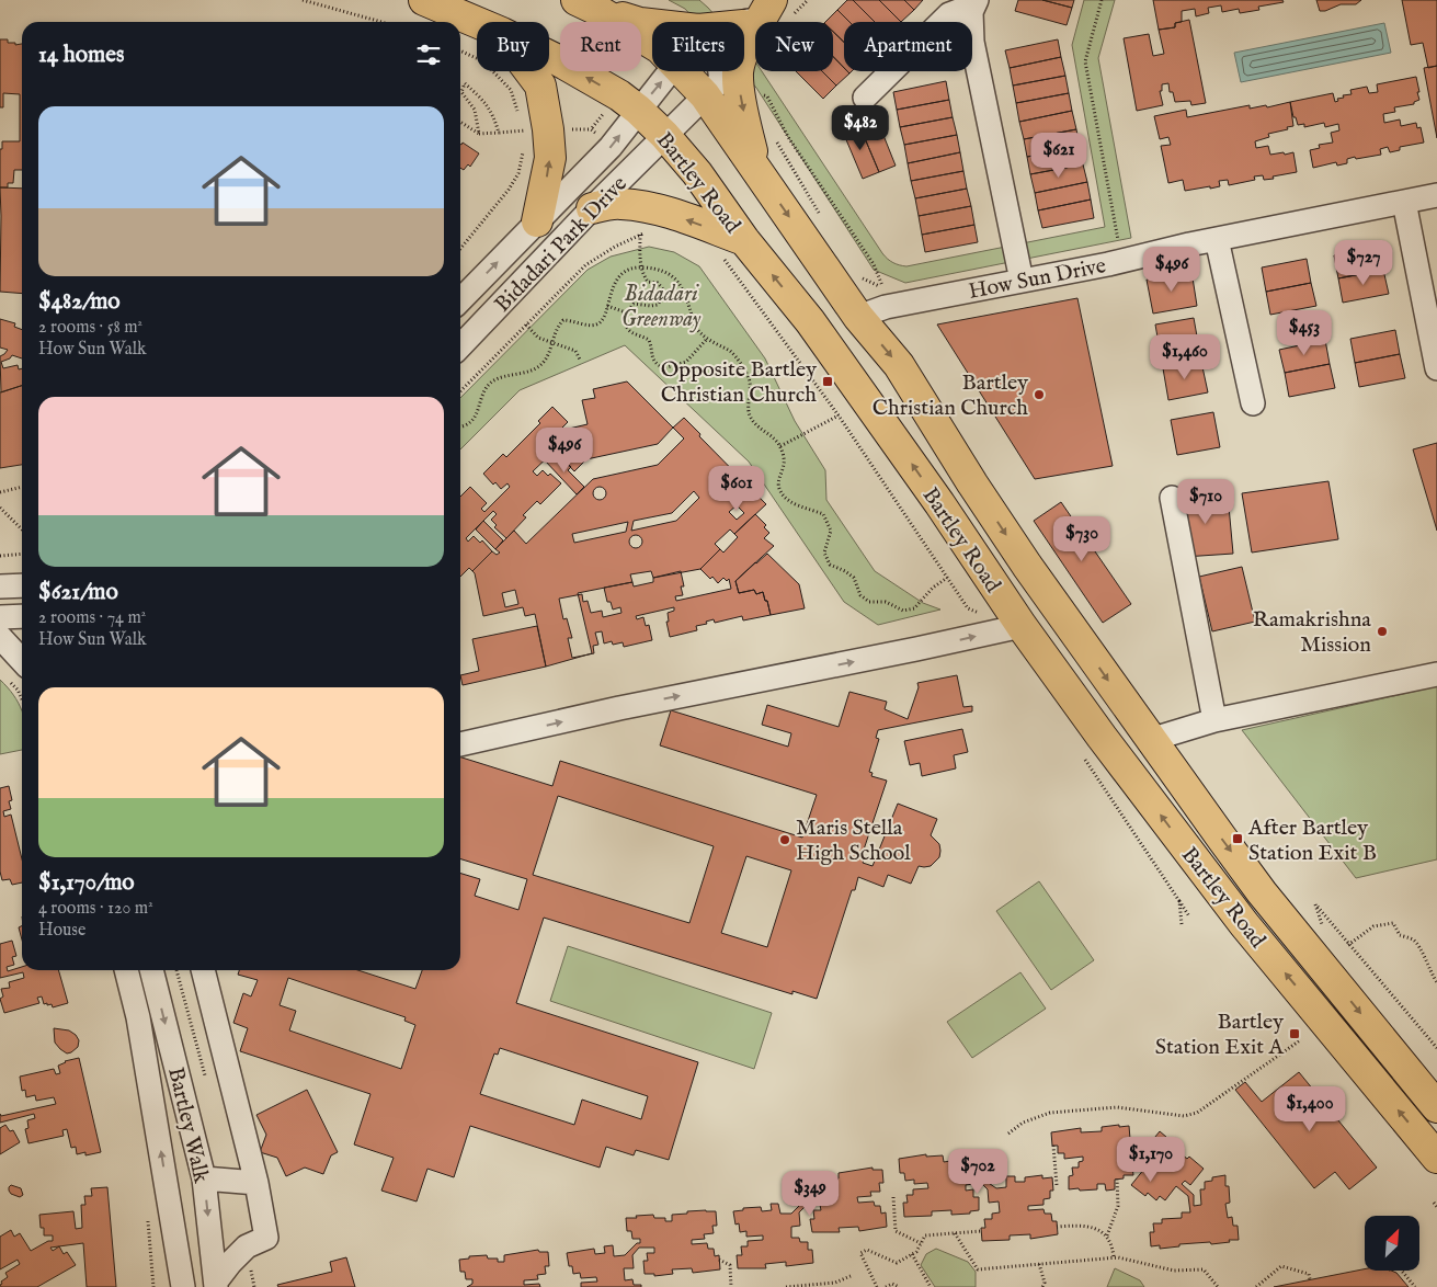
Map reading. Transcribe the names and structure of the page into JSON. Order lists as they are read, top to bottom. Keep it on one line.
{"streets":{"highway":["Bartley Road"],"street":["Bidadari Park Drive","How Sun Drive","Bartley Walk"]},"crossings":[["Bartley Road","Bidadari Park Drive"],["Bartley Road","How Sun Drive"]],"parks":["Bidadari Greenway"],"places":{"transit":["Opposite Bartley Christian Church","After Bartley Station Exit B","Bartley Station Exit A"],"other":["Bartley Christian Church","Ramakrishna Mission","Maris Stella High School"]},"north":"top right","page":{"chip":["Buy","Rent","Filters","New","Apartment"],"heading":"14 homes","list":[{"name":"$482/mo","note":"2 rooms · 58 m² · How Sun Walk"},{"name":"$621/mo","note":"2 rooms · 74 m² · How Sun Walk"},{"name":"$1,170/mo","note":"4 rooms · 120 m² · House"}],"price":["$482","$621","$727","$496","$453","$1,460","$496","$601","$710","$730","$1,400","$1,170","$702","$349"]}}
